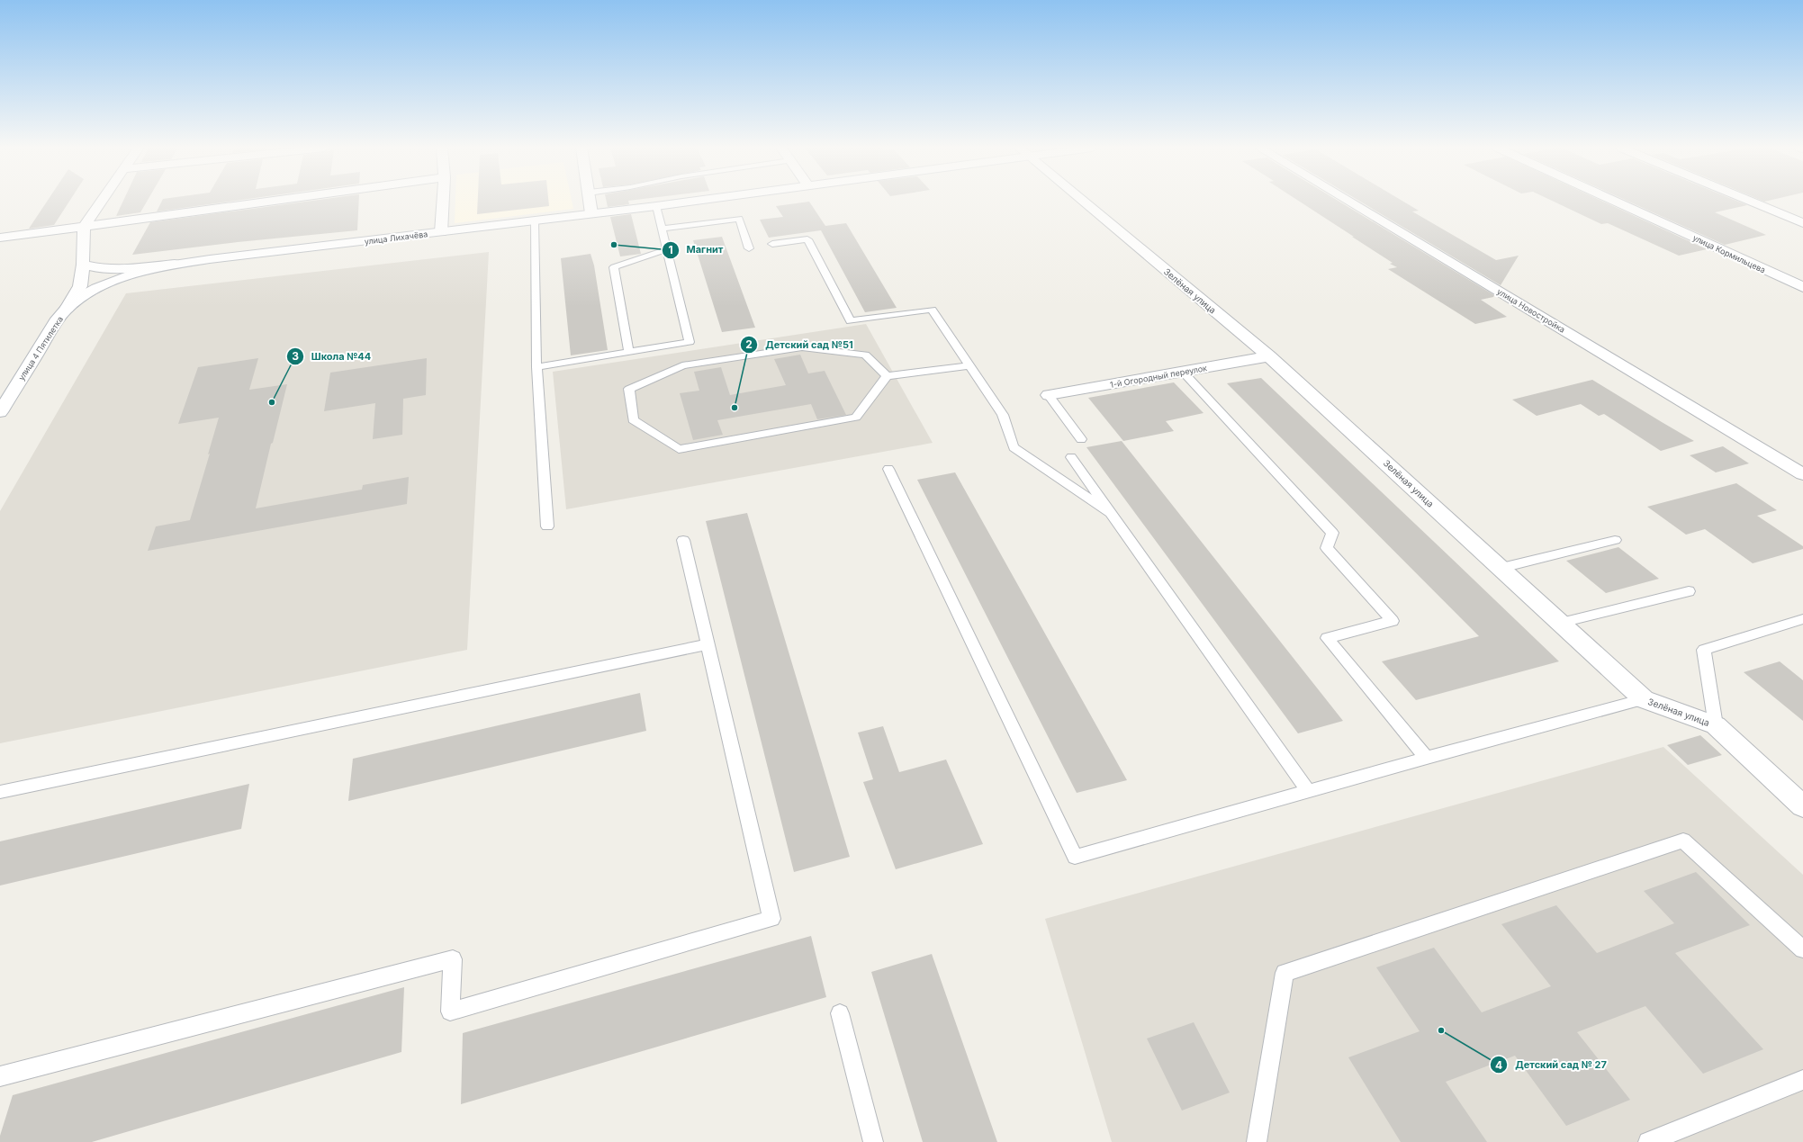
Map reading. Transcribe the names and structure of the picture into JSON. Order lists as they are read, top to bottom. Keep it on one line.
{"streets":{"street":["улица Лихачёва","улица Кормильцева","Зелёная улица","улица Новостройка","улица 4 Пятилетка","1-й Огородный переулок"]},"crossings":[["улица Лихачёва","улица 4 Пятилетка"],["Зелёная улица","1-й Огородный переулок"]],"places":["Магнит","Школа №44","Детский сад №51","Детский сад № 27"]}
